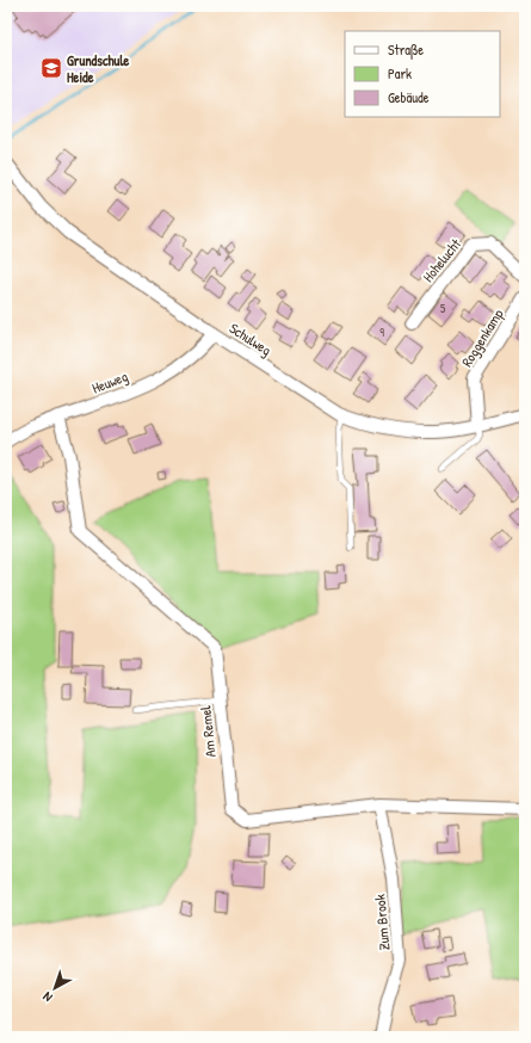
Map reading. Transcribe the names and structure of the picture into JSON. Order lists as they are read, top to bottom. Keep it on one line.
{"streets":{"street":["Hohelucht","Roggenkamp","Schulweg","Heuweg","Am Remel","Zum Brook"]},"crossings":[["Roggenkamp","Schulweg"],["Schulweg","Heuweg"],["Heuweg","Am Remel"],["Am Remel","Zum Brook"]],"places":{"school or university":["Grundschule Heide"]},"house_numbers":["5","9"],"legend":["Straße","Park","Gebäude"],"north":"bottom left"}
